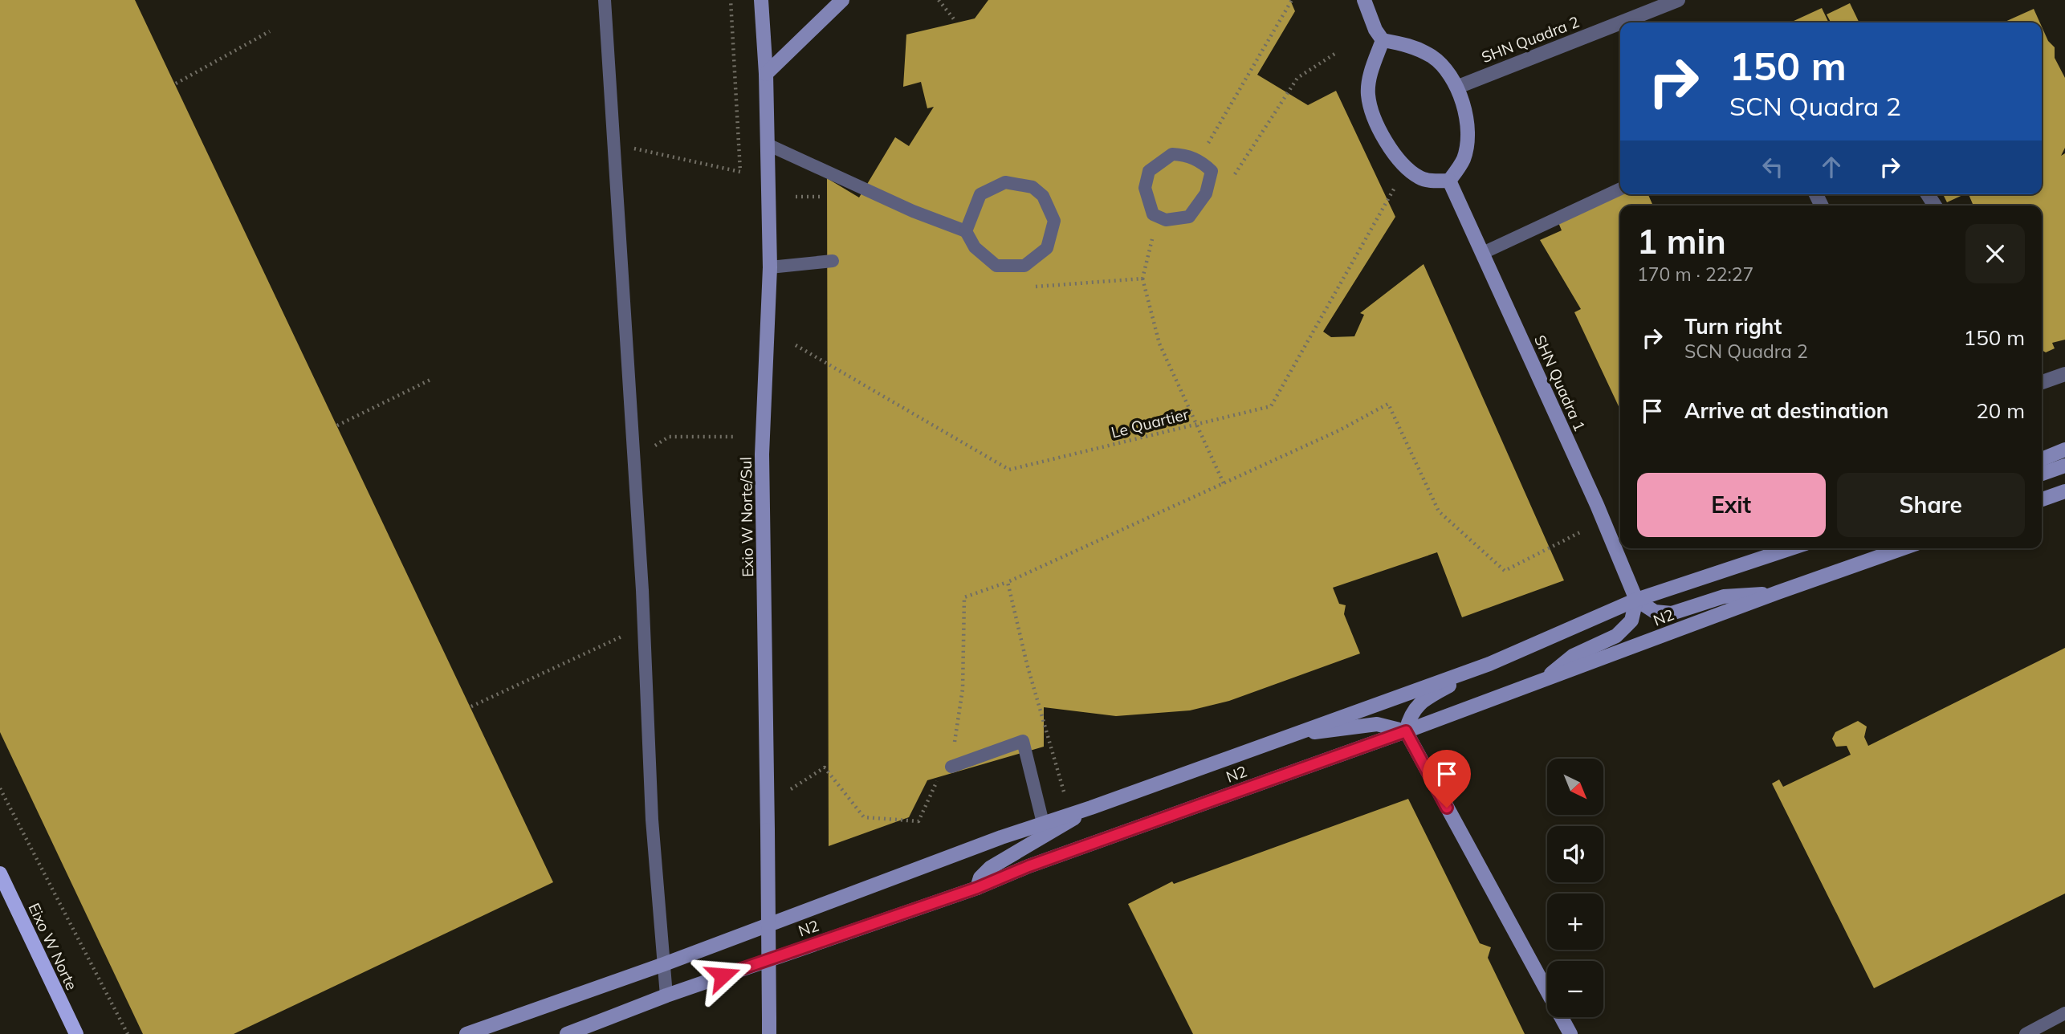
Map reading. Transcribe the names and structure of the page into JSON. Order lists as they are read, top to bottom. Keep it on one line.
{"streets":{"main road":["SHN Quadra 1","Exio W Norte/Sul","N2","Eixo W Norte"],"street":["SHN Quadra 2"],"path":["Le Quartier"]},"crossings":[["SHN Quadra 2","SHN Quadra 1"],["SHN Quadra 2","Le Quartier"],["SHN Quadra 1","Le Quartier"],["SHN Quadra 1","N2"]],"north":"bottom right","page":{"turn":["150 m","SCN Quadra 2"],"heading":["1 min","170 m · 22:27"],"list":[{"name":"Turn right","note":"SCN Quadra 2","value":"150 m"},{"name":"Arrive at destination","value":"20 m"}],"buttons":["Exit","Share"],"map_buttons":["+","−"]}}
